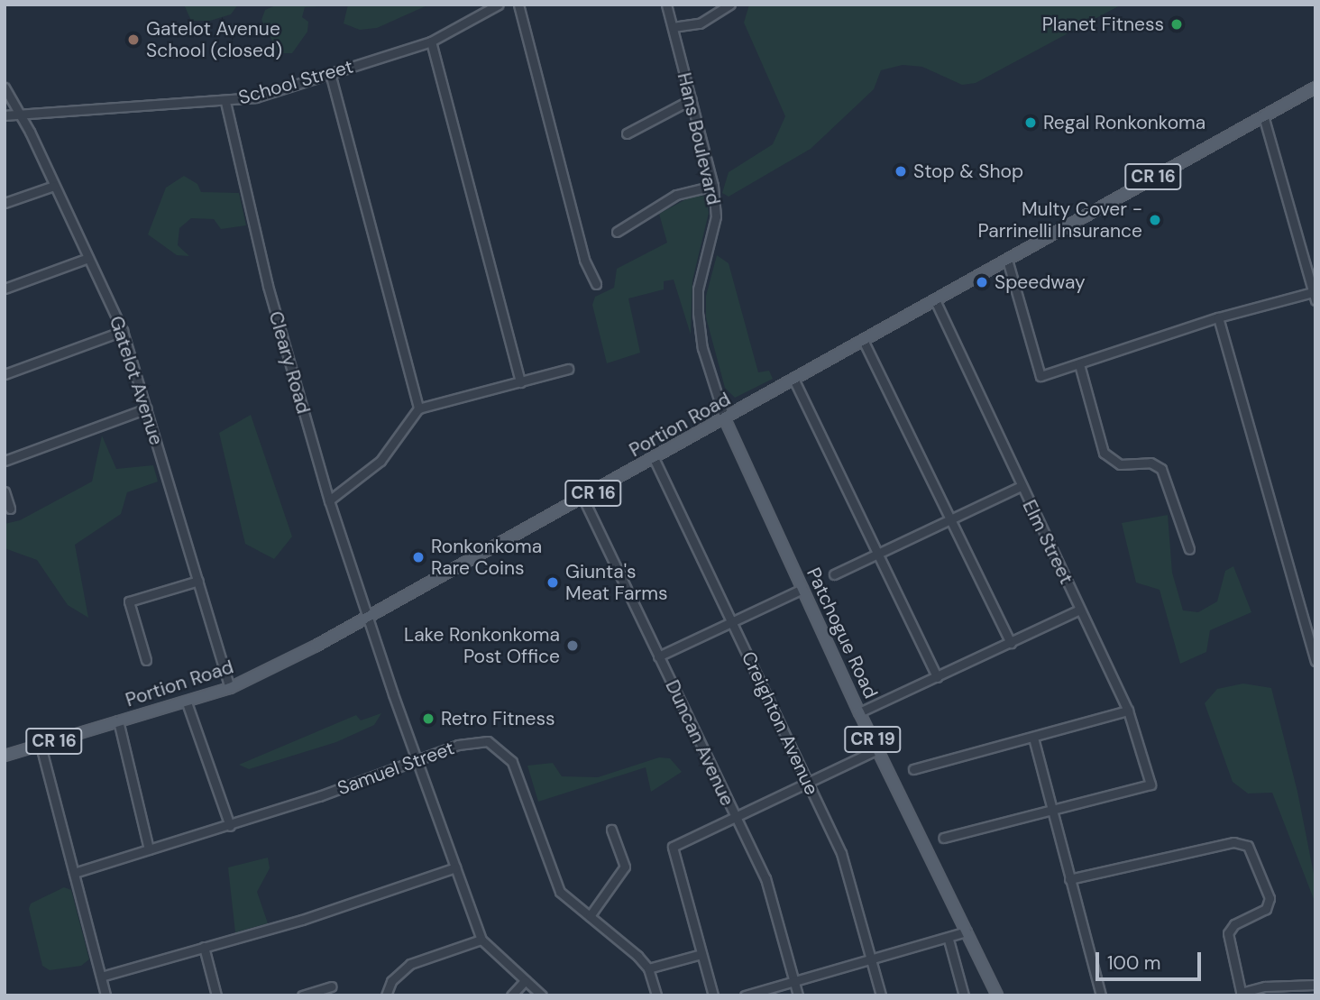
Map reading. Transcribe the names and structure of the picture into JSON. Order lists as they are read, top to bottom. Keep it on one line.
{"streets":{"main road":["CR 16","Portion Road","Patchogue Road","CR 19"],"street":["School Street","Hans Boulevard","Cleary Road","Gatelot Avenue","Elm Street","Creighton Avenue","Duncan Avenue","Samuel Street"]},"crossings":[["School Street","Cleary Road"],["School Street","Gatelot Avenue"],["Hans Boulevard","Portion Road"],["Hans Boulevard","Patchogue Road"],["Cleary Road","Portion Road"],["Cleary Road","Samuel Street"],["Gatelot Avenue","Portion Road"],["Portion Road","Elm Street"],["Portion Road","Patchogue Road"],["Portion Road","Creighton Avenue"],["Portion Road","Duncan Avenue"]],"places":["Planet Fitness","Gatelot Avenue School (closed)","Regal Ronkonkoma","Stop & Shop","Multy Cover - Parrinelli Insurance","Speedway","Ronkonkoma Rare Coins","Giunta's Meat Farms","Lake Ronkonkoma Post Office","Retro Fitness"],"scale_bar":"100 m"}
